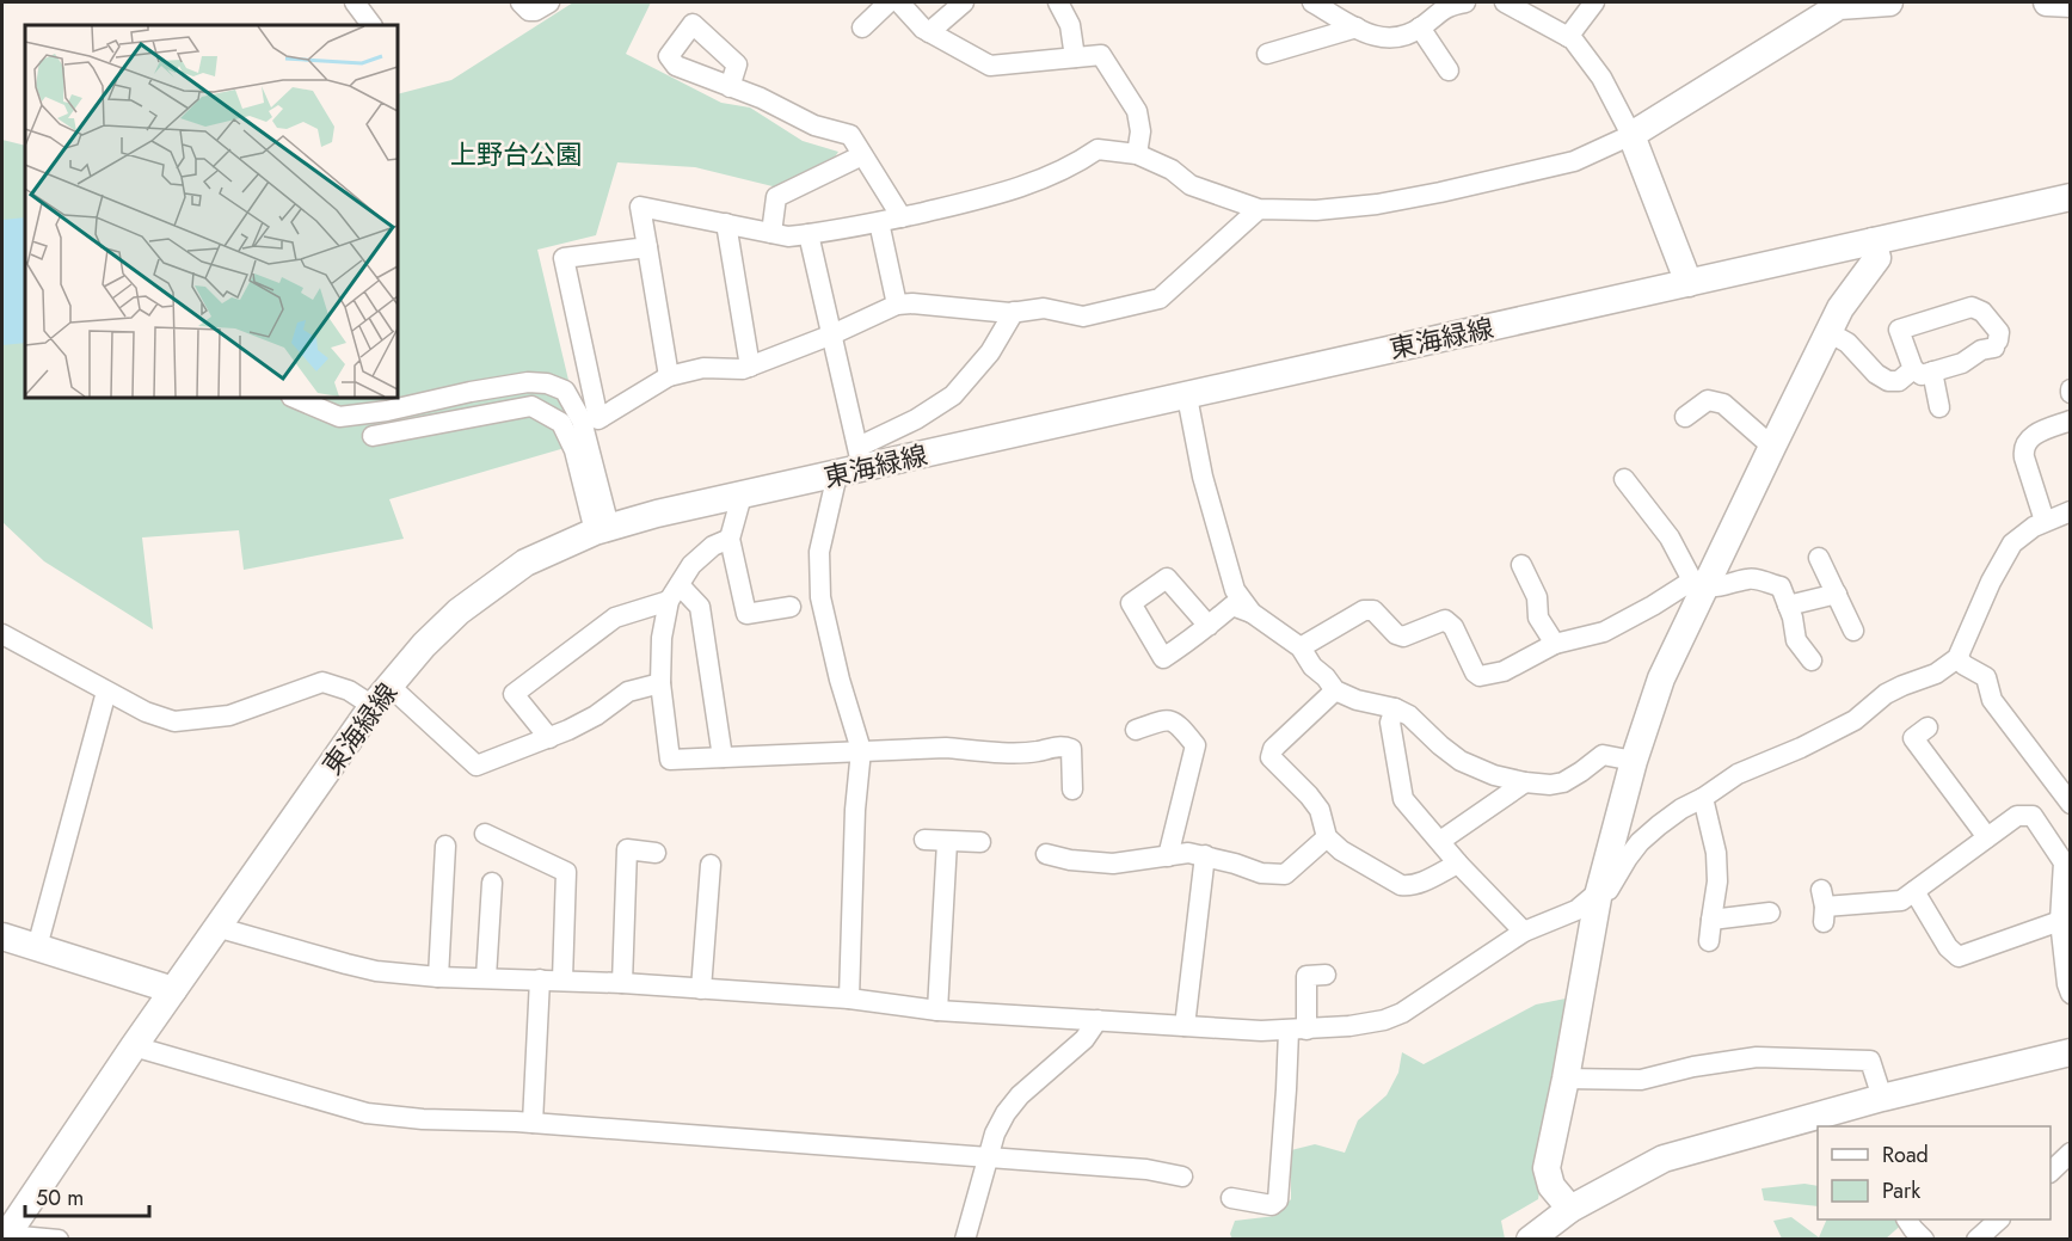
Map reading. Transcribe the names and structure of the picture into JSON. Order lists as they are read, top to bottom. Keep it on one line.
{"streets":{"main road":["東海緑線"]},"parks":["上野台公園"],"legend":["Road","Park"],"scale_bar":"50 m"}
